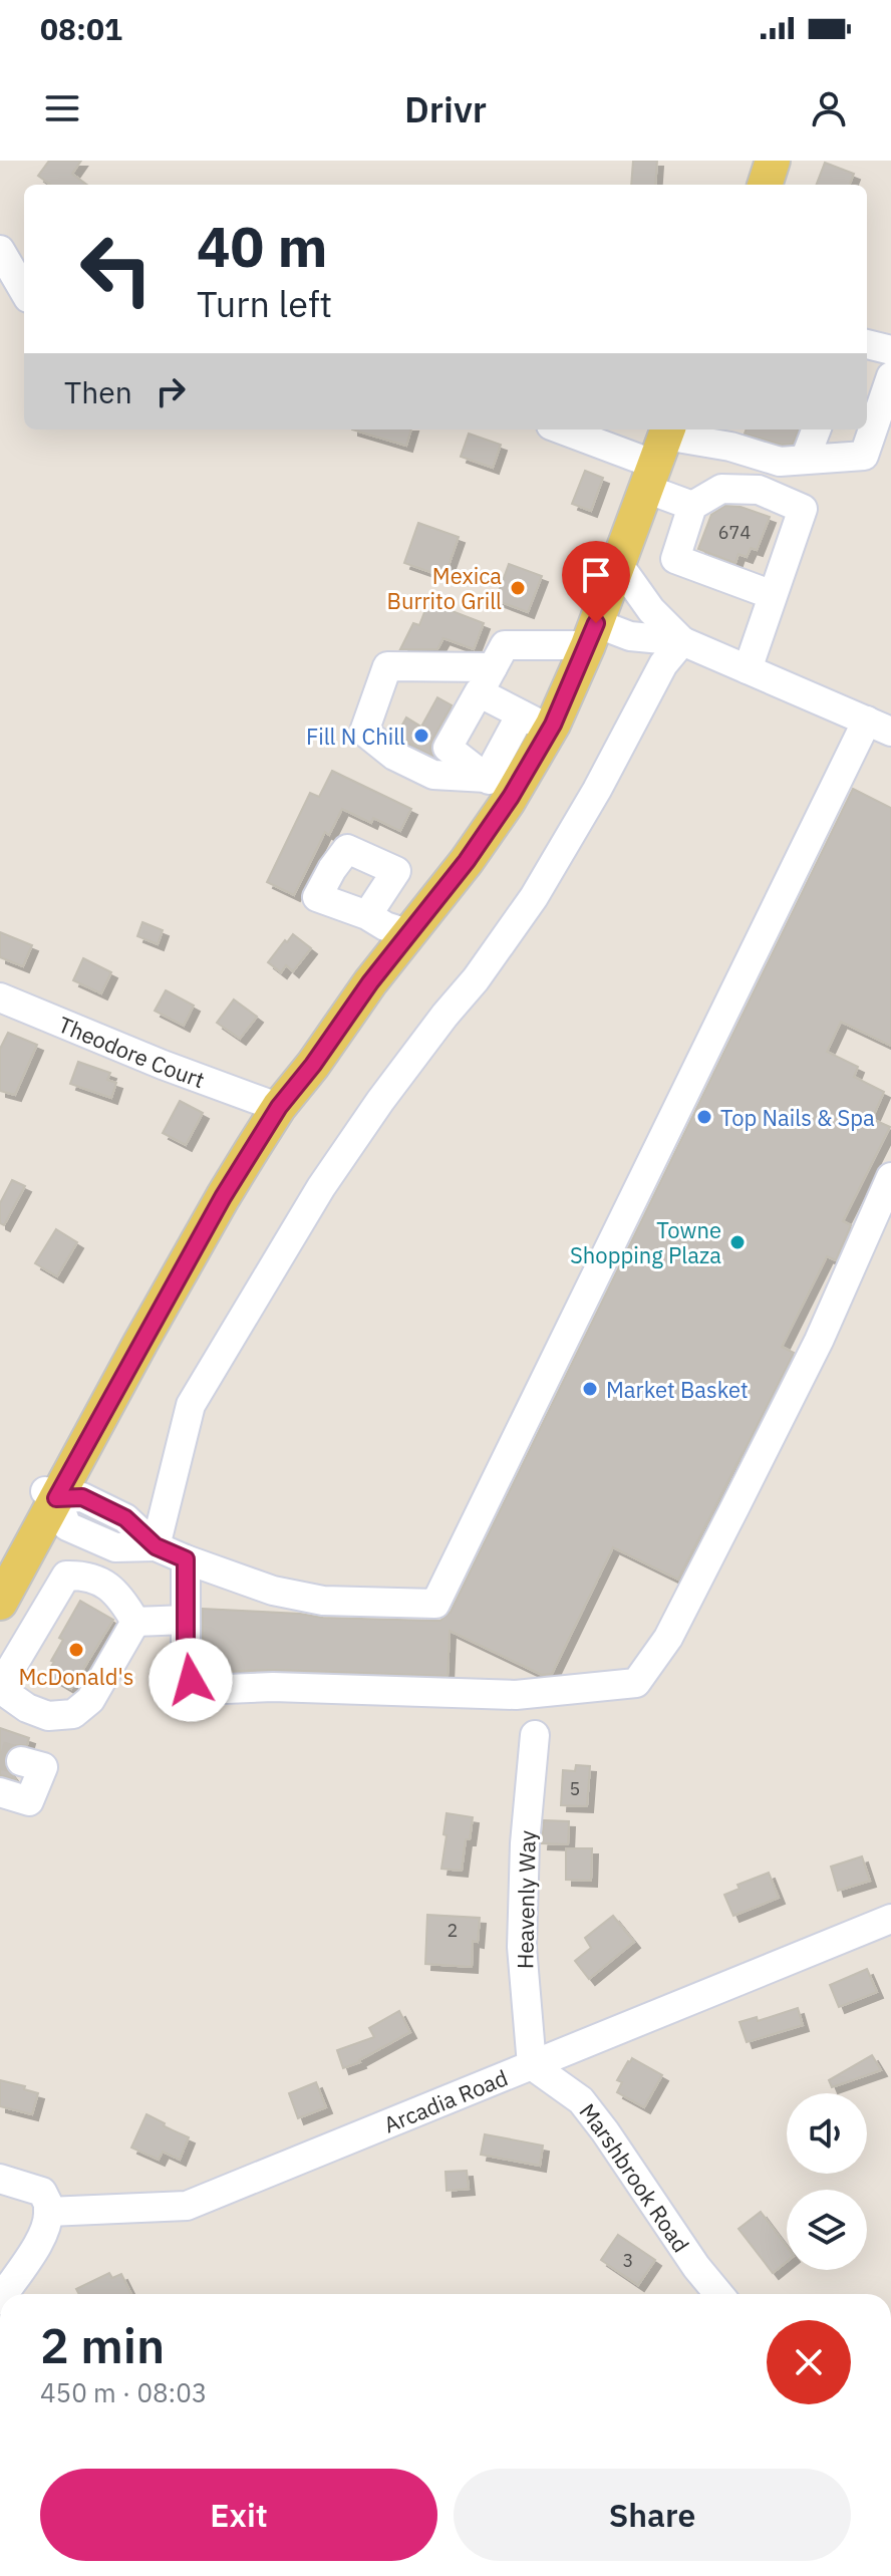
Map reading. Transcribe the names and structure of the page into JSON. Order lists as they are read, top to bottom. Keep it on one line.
{"streets":{"street":["Theodore Court","Heavenly Way","Arcadia Road","Marshbrook Road"]},"crossings":[["Heavenly Way","Arcadia Road"],["Heavenly Way","Marshbrook Road"],["Arcadia Road","Marshbrook Road"]],"places":["Mexica Burrito Grill","Fill N Chill","Top Nails & Spa","Towne Shopping Plaza","Market Basket","McDonald's"],"house_numbers":["674","5","2","3"],"page":{"status":"08:01","header":"Drivr","turn":["40 m","Turn left"],"then":"Then","heading":["2 min","450 m · 08:03"],"buttons":["Exit","Share"]}}
